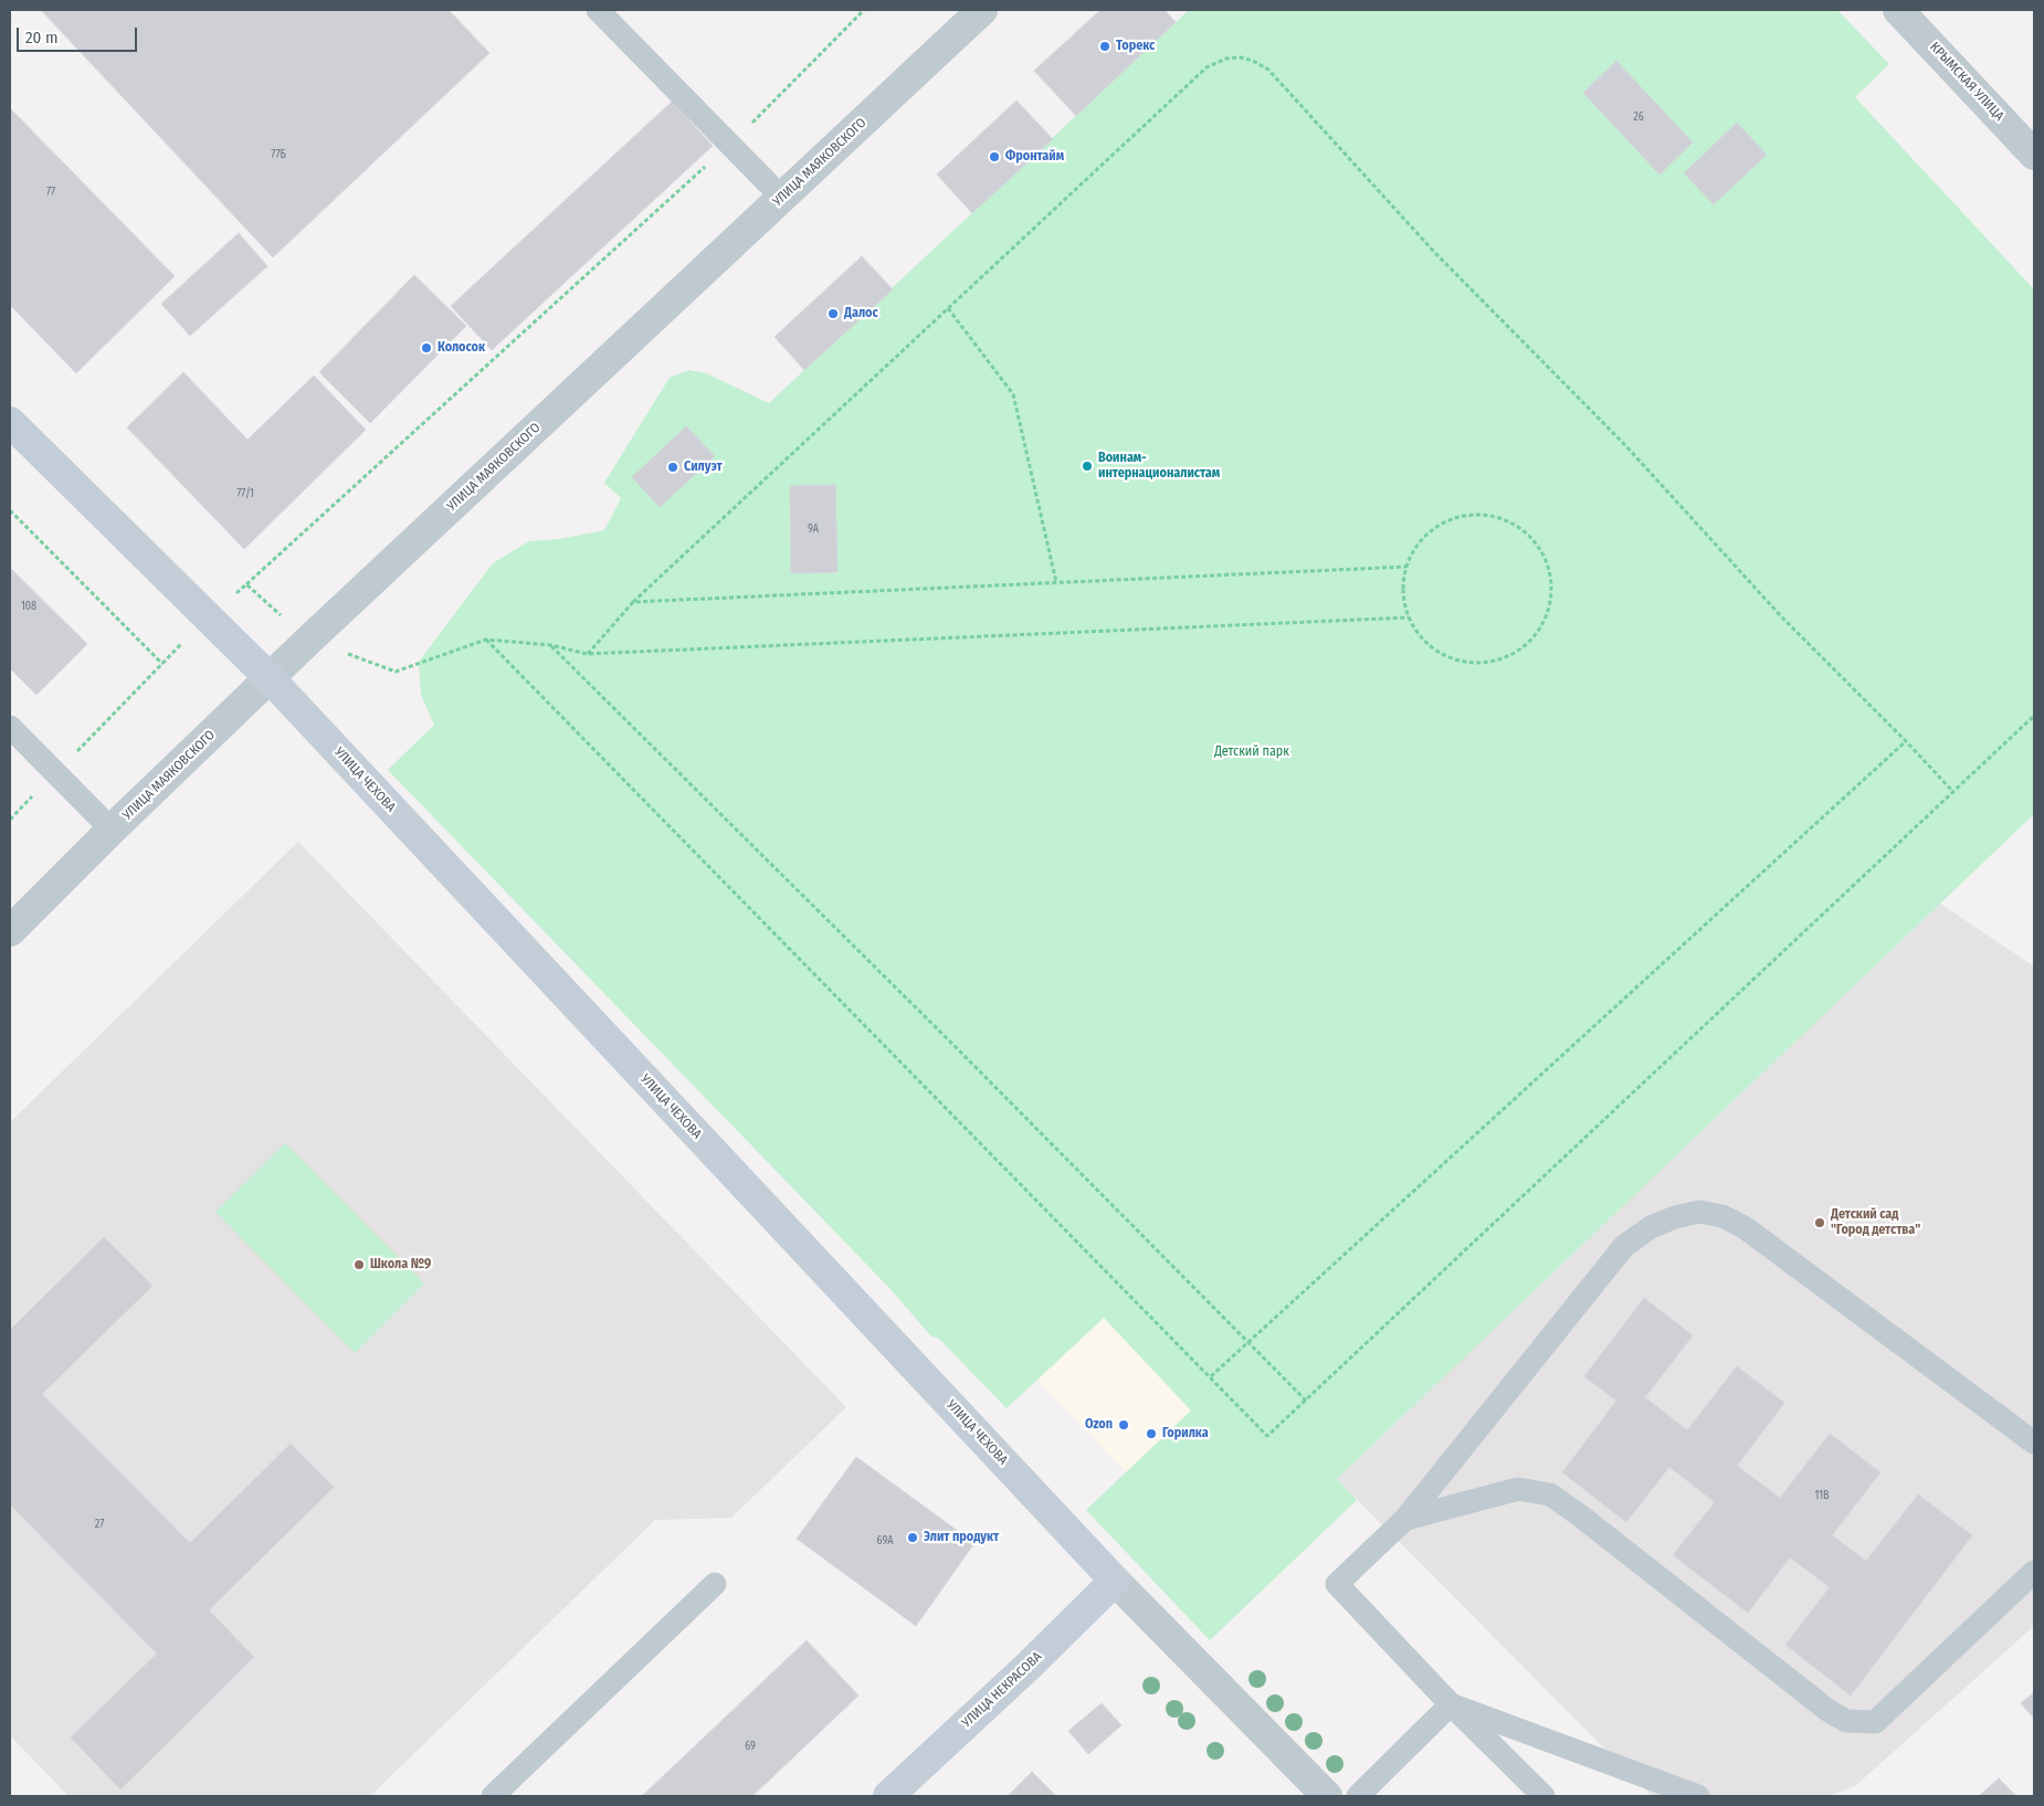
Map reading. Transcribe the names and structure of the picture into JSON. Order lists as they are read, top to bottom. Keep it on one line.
{"streets":{"main road":["УЛИЦА ЧЕХОВА","УЛИЦА НЕКРАСОВА"],"street":["КРЫМСКАЯ УЛИЦА","УЛИЦА МАЯКОВСКОГО"]},"crossings":[["УЛИЦА МАЯКОВСКОГО","УЛИЦА ЧЕХОВА"],["УЛИЦА ЧЕХОВА","УЛИЦА НЕКРАСОВА"]],"parks":["Детский парк"],"places":["Торекс","Фронтайм","Далос","Колосок","Воинам- интернационалистам","Силуэт","Детский сад \"Город детства\"","Школа №9","Ozon","Горилка","Элит продукт"],"house_numbers":["26","77Б","77","77/1","9А","108","11В","27","69А","69"],"scale_bar":"20 m"}
